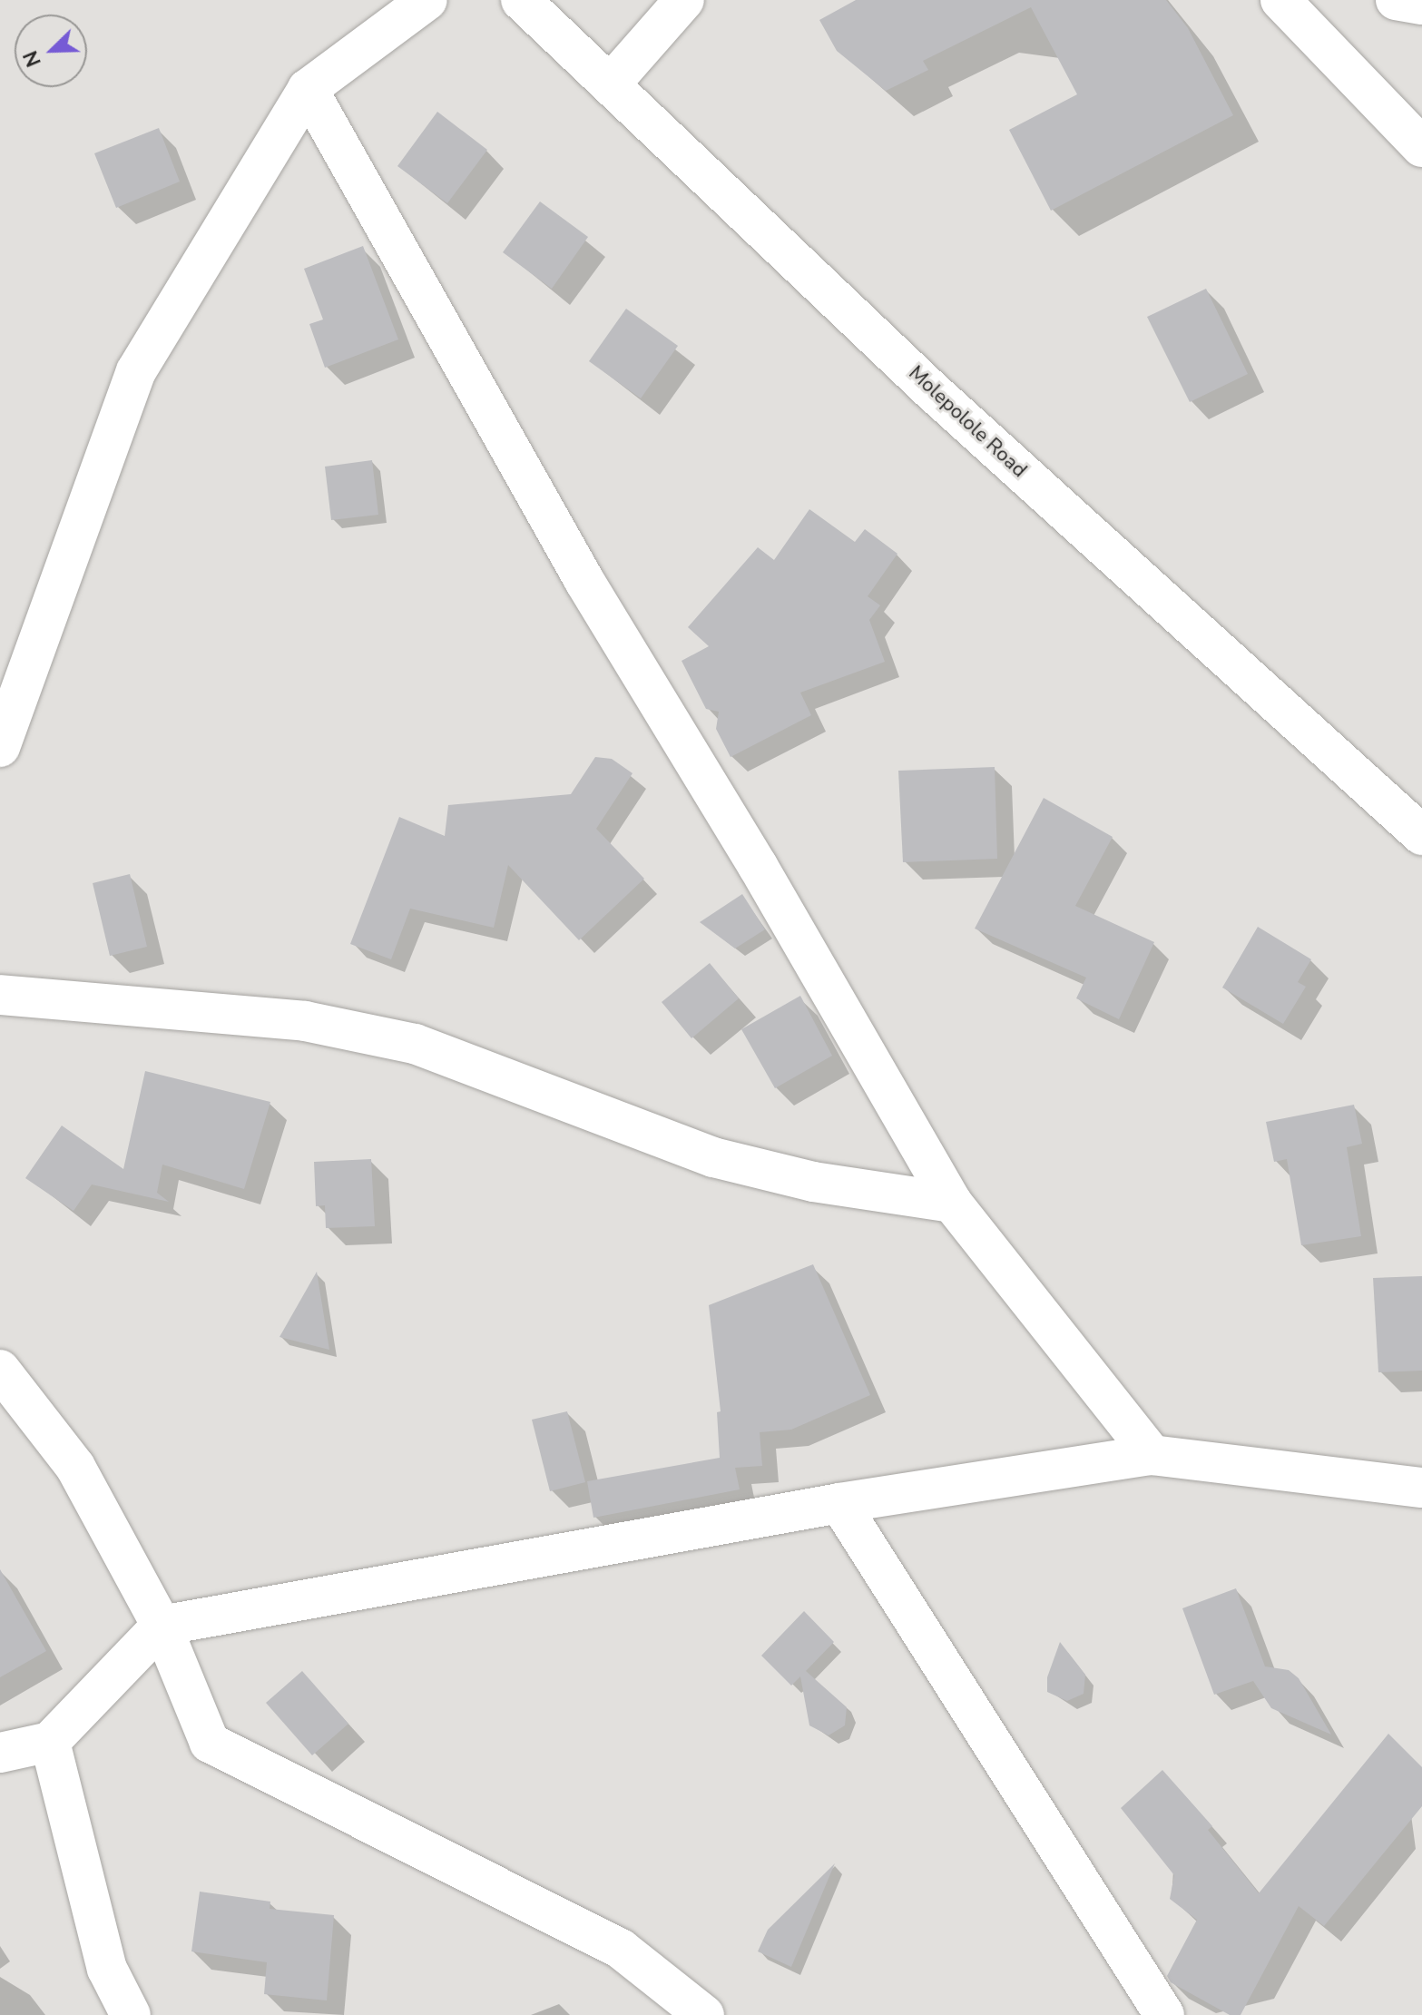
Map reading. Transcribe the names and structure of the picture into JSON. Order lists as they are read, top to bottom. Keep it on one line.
{"streets":{"street":["Molepolole Road"]},"north":"bottom left"}
